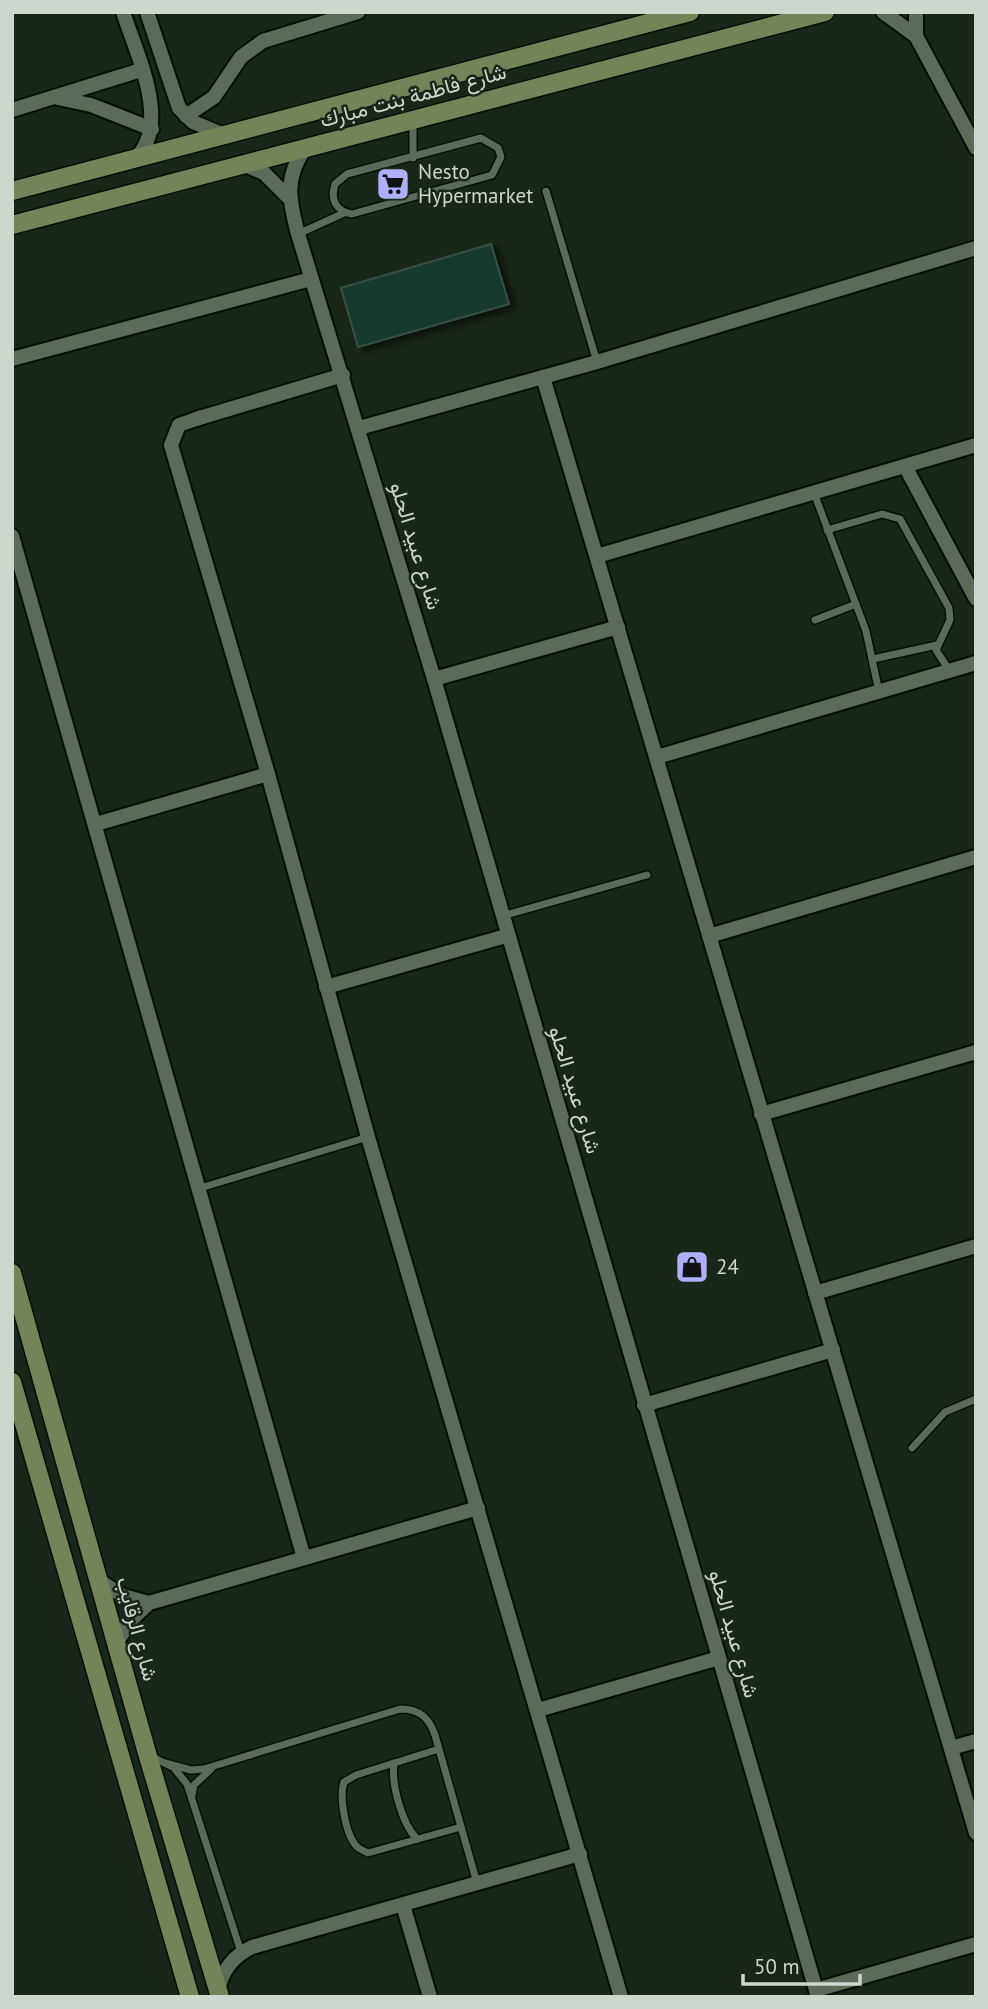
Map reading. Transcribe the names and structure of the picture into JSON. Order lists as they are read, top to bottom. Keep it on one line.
{"streets":{"street":["شارع فاطمة بنت مبارك","شارع عبيد الحلو","شارع الرقايب"]},"crossings":[["شارع فاطمة بنت مبارك","شارع عبيد الحلو"]],"places":{"supermarket":["Nesto Hypermarket"],"shop":["24"]},"scale_bar":"50 m"}
